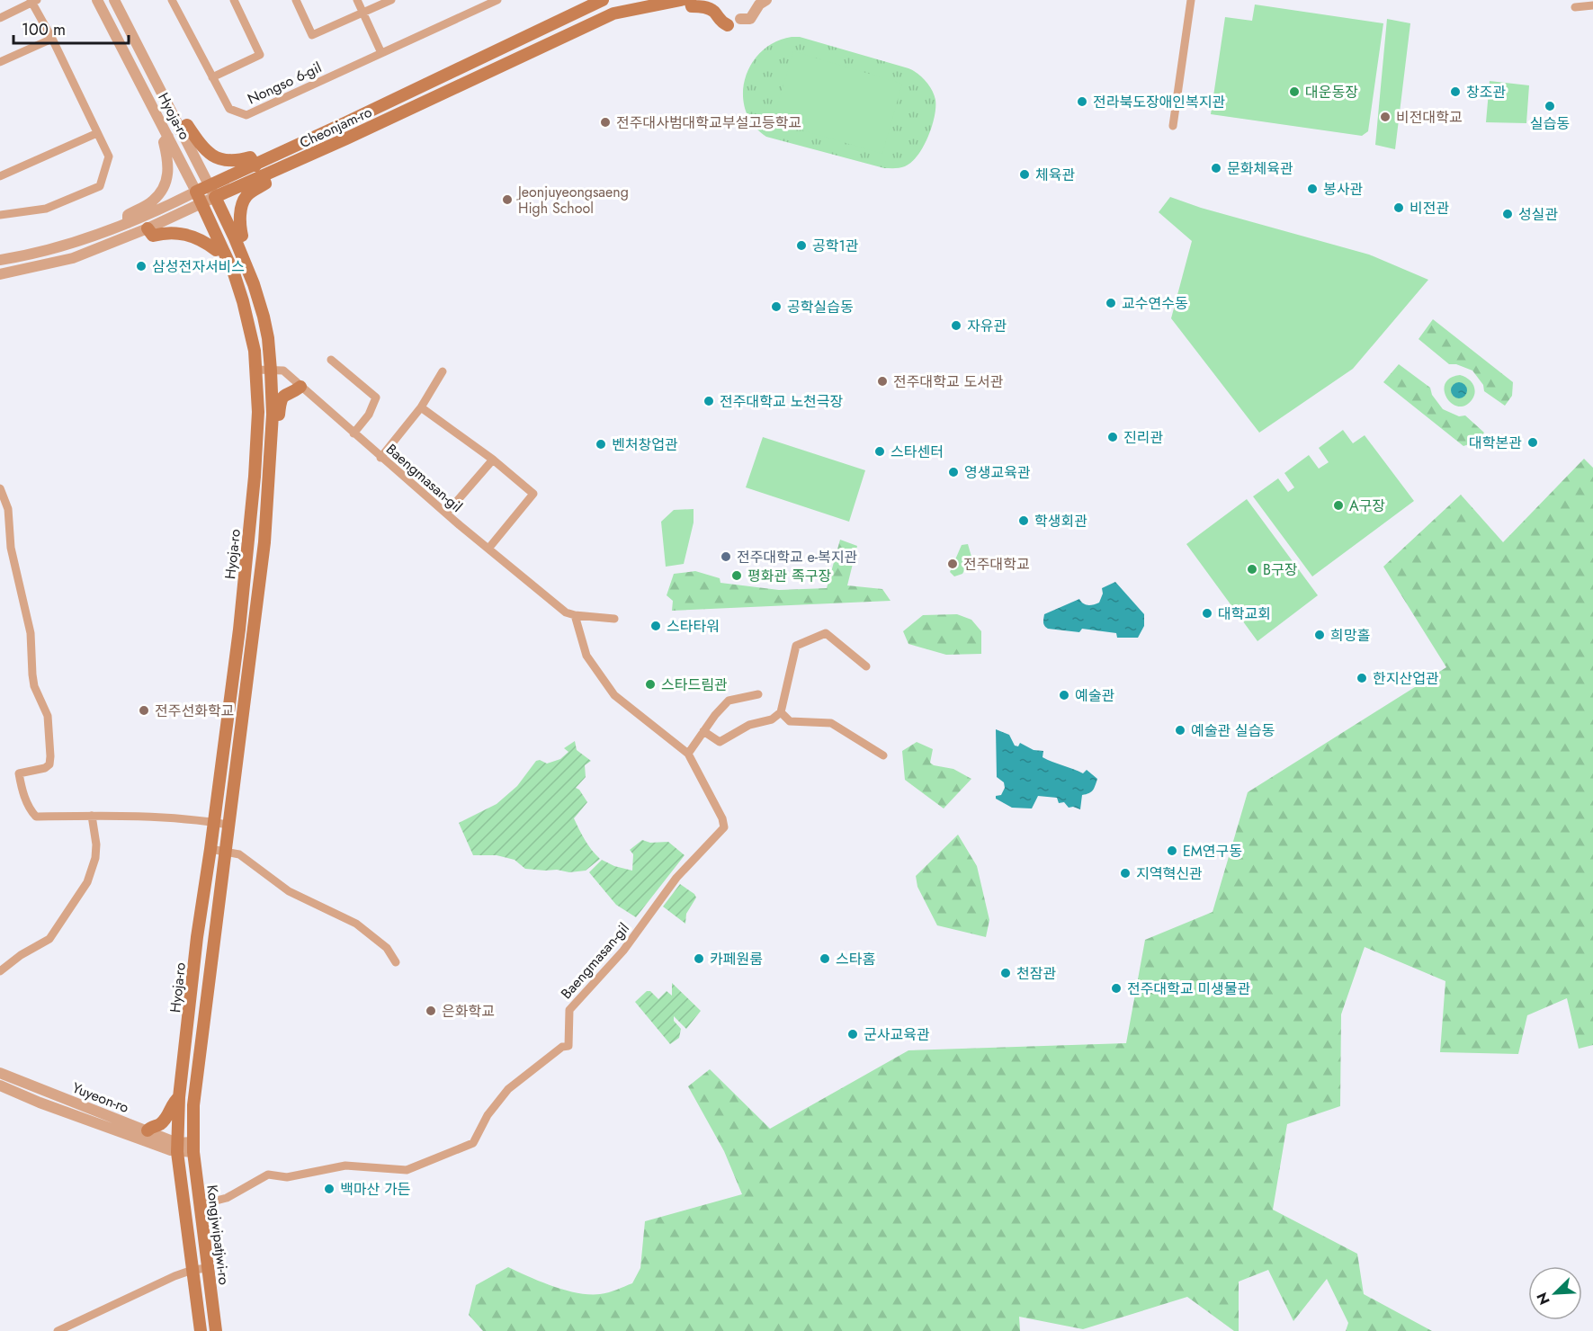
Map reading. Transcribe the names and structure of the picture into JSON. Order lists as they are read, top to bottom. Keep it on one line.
{"streets":{"main road":["Hyoja-ro","Cheonjam-ro","Kongjwipatjwi-ro"],"street":["Nongso 6-gil","Baengmasan-gil","Yuyeon-ro"]},"crossings":[["Hyoja-ro","Cheonjam-ro"],["Hyoja-ro","Baengmasan-gil"],["Hyoja-ro","Yuyeon-ro"],["Hyoja-ro","Kongjwipatjwi-ro"],["Baengmasan-gil","Kongjwipatjwi-ro"],["Yuyeon-ro","Kongjwipatjwi-ro"]],"places":["대운동장","창조관","전라북도장애인복지관","실습동","비전대학교","전주대사범대학교부설고등학교","문화체육관","체육관","봉사관","Jeonjuyeongsaeng High School","비전관","성실관","공학1관","삼성전자서비스","교수연수동","공학실습동","자유관","전주대학교 도서관","전주대학교 노천극장","진리관","대학본관","벤처창업관","스타센터","영생교육관","A구장","학생회관","전주대학교 e-복지관","전주대학교","B구장","평화관 족구장","대학교회","스타타워","희망홀","한지산업관","스타드림관","예술관","전주선화학교","예술관 실습동","EM연구동","지역혁신관","카페원룸","스타홈","천잠관","전주대학교 미생물관","은화학교","군사교육관","백마산 가든"],"scale_bar":"100 m","north":"bottom left"}
